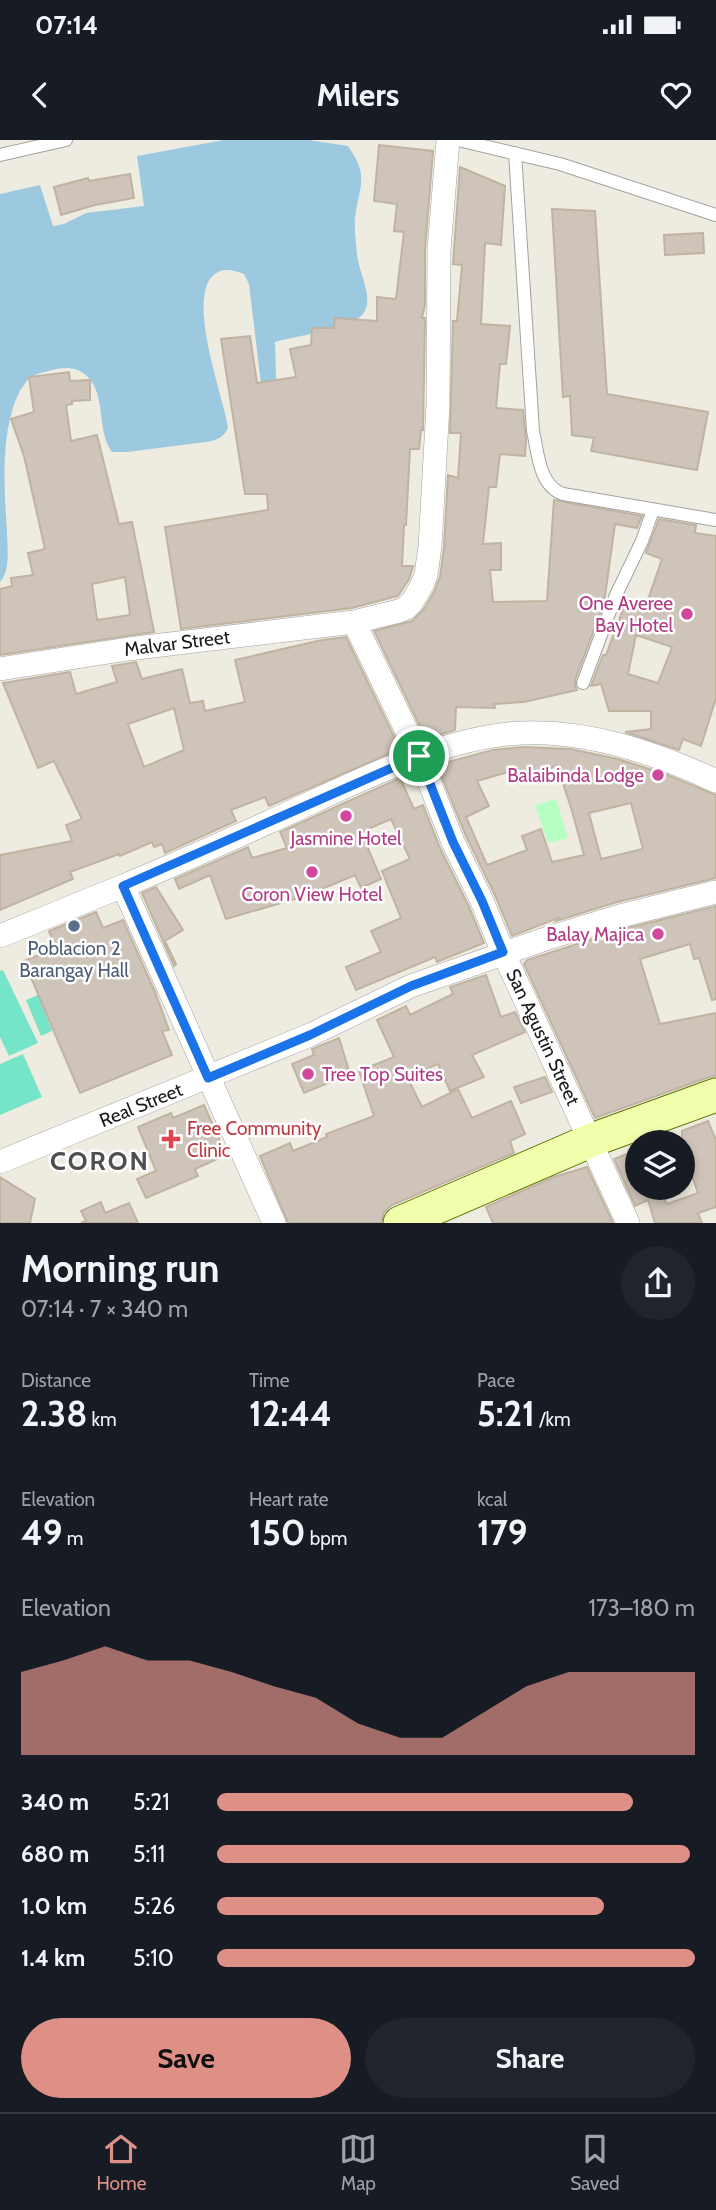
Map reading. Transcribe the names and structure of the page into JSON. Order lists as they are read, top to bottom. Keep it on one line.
{"streets":{"street":["Malvar Street","San Agustin Street","Real Street"]},"crossings":[["Malvar Street","San Agustin Street"],["San Agustin Street","Real Street"]],"districts":["CORON"],"places":{"other":["One Averee Bay Hotel","Balaibinda Lodge","Jasmine Hotel","Coron View Hotel","Poblacion 2 Barangay Hall","Balay Majica","Tree Top Suites"],"health":["Free Community Clinic"]},"page":{"status":"07:14","header":"Milers","heading":["Morning run","07:14 · 7 × 340 m"],"stats":[["Distance","2.38 km"],["Time","12:44"],["Pace","5:21 /km"],["Elevation","49 m"],["Heart rate","150 bpm"],["kcal","179"]],"chart":["Elevation","173–180 m"],"list":[{"name":"340 m","note":"5:21"},{"name":"680 m","note":"5:11"},{"name":"1.0 km","note":"5:26"},{"name":"1.4 km","note":"5:10"}],"buttons":["Save","Share"],"tabs":["Home","Map","Saved"]}}
